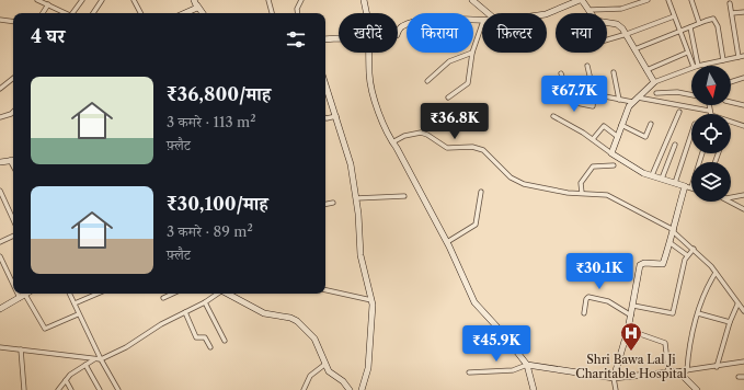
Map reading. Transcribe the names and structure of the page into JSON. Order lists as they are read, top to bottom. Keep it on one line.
{"places":{"hospital":["Shri Bawa Lal Ji Charitable Hospital"]},"north":"bottom","page":{"chip":["खरीदें","किराया","फ़िल्टर","नया"],"heading":"4 घर","list":[{"name":"₹36,800/माह","note":"3 कमरे · 113 m² · फ़्लैट"},{"name":"₹30,100/माह","note":"3 कमरे · 89 m² · फ़्लैट"}],"price":["₹67.7K","₹36.8K","₹30.1K","₹45.9K"]}}
